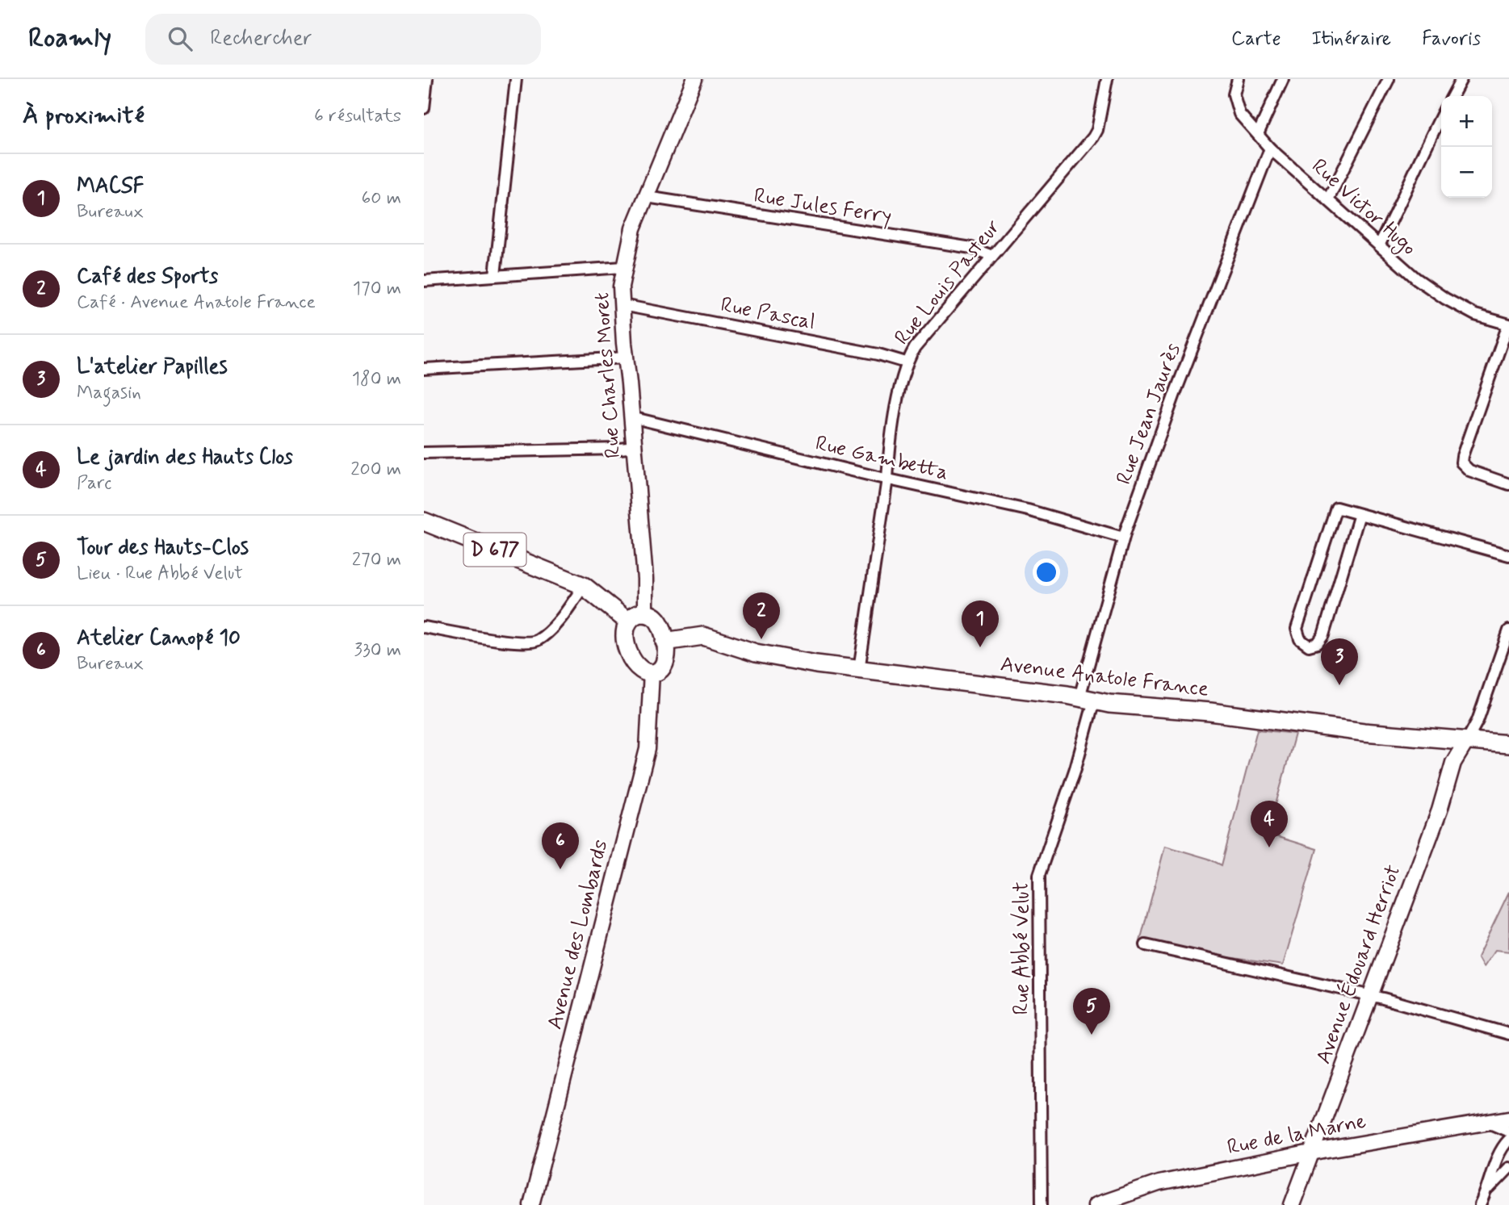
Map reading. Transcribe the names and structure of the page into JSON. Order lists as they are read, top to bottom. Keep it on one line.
{"streets":{"main road":["D 677","Avenue Anatole France"],"street":["Rue Jules Ferry","Rue Victor Hugo","Rue Louis Pasteur","Rue Pascal","Rue Charles Moret","Rue Jean Jaurès","Rue Gambetta","Avenue des Lombards","Rue Abbé Velut","Avenue Édouard Herriot","Rue de la Marne"]},"crossings":[["Rue Jules Ferry","Rue Louis Pasteur"],["Rue Jules Ferry","Rue Charles Moret"],["Rue Victor Hugo","Rue Jean Jaurès"],["Rue Louis Pasteur","Rue Pascal"],["Rue Louis Pasteur","Rue Gambetta"],["Rue Louis Pasteur","Avenue Anatole France"],["Rue Pascal","Rue Charles Moret"],["Rue Charles Moret","Rue Gambetta"],["Rue Charles Moret","D 677"],["Rue Charles Moret","Avenue Anatole France"],["Rue Charles Moret","Avenue des Lombards"],["Rue Jean Jaurès","Rue Gambetta"],["Rue Jean Jaurès","Avenue Anatole France"],["Rue Jean Jaurès","Rue Abbé Velut"],["D 677","Avenue Anatole France"],["D 677","Avenue des Lombards"],["Avenue Anatole France","Avenue des Lombards"],["Avenue Anatole France","Rue Abbé Velut"],["Avenue Anatole France","Avenue Édouard Herriot"],["Avenue Édouard Herriot","Rue de la Marne"]],"page":{"header":"Roamly","search":"Rechercher","nav":["Carte","Itinéraire","Favoris"],"heading":["À proximité","6 résultats"],"map_buttons":["+","−"],"list":[{"mark":"1","name":"MACSF","note":"Bureaux","value":"60 m"},{"mark":"2","name":"Café des Sports","note":"Café · Avenue Anatole France","value":"170 m"},{"mark":"3","name":"L'atelier Papilles","note":"Magasin","value":"180 m"},{"mark":"4","name":"Le jardin des Hauts Clos","note":"Parc","value":"200 m"},{"mark":"5","name":"Tour des Hauts-Clos","note":"Lieu · Rue Abbé Velut","value":"270 m"},{"mark":"6","name":"Atelier Canopé 10","note":"Bureaux","value":"330 m"}],"pins":["2","1","3","4","6","5"]}}
